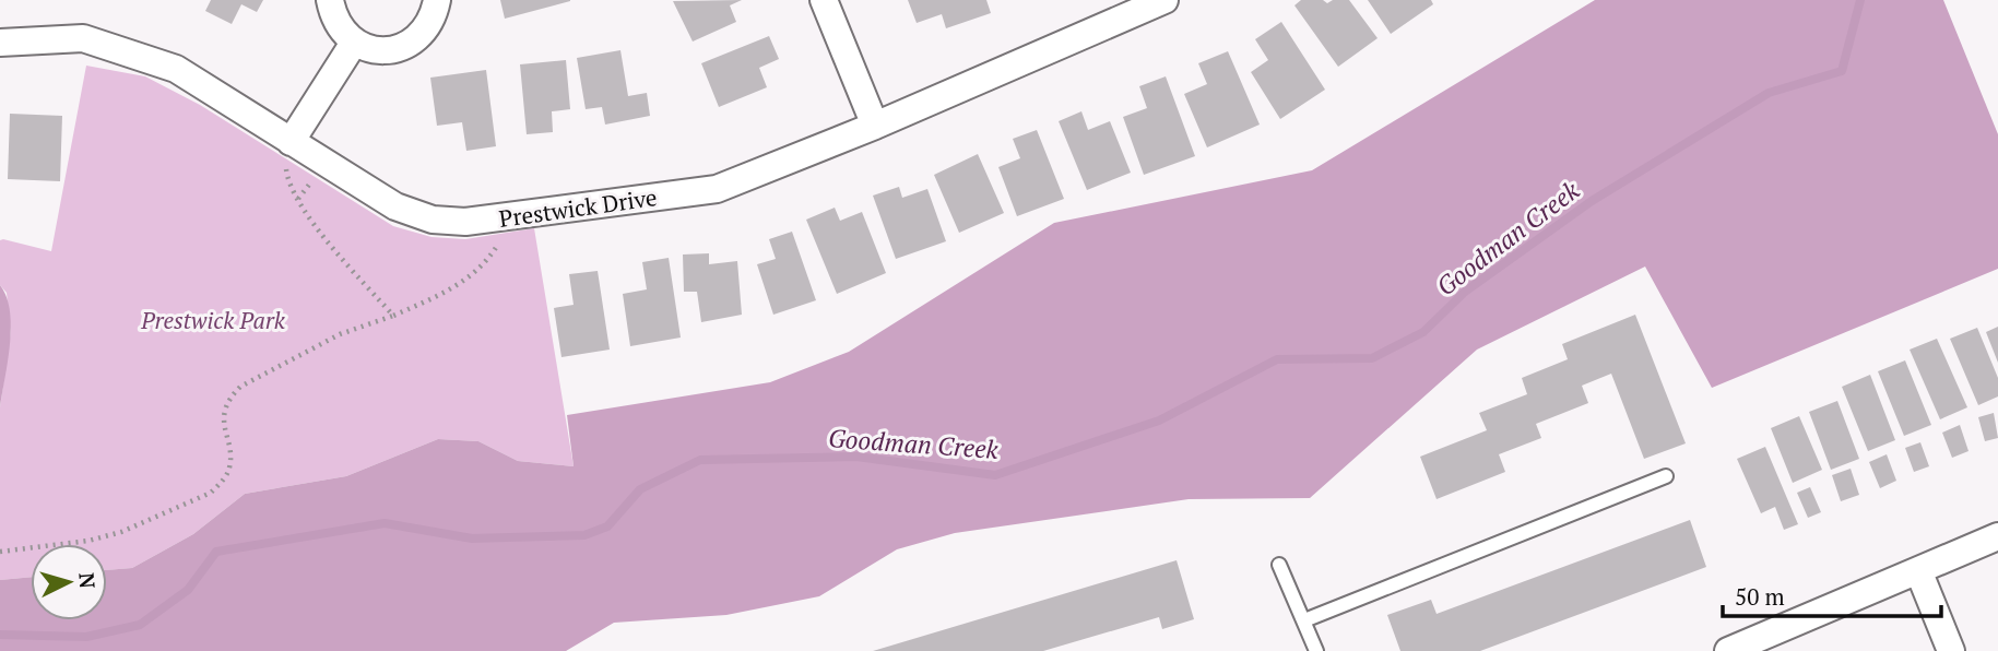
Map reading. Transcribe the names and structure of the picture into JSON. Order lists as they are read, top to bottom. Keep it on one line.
{"streets":{"street":["Prestwick Drive"]},"water":["Goodman Creek"],"parks":["Prestwick Park"],"scale_bar":"50 m","north":"right"}
